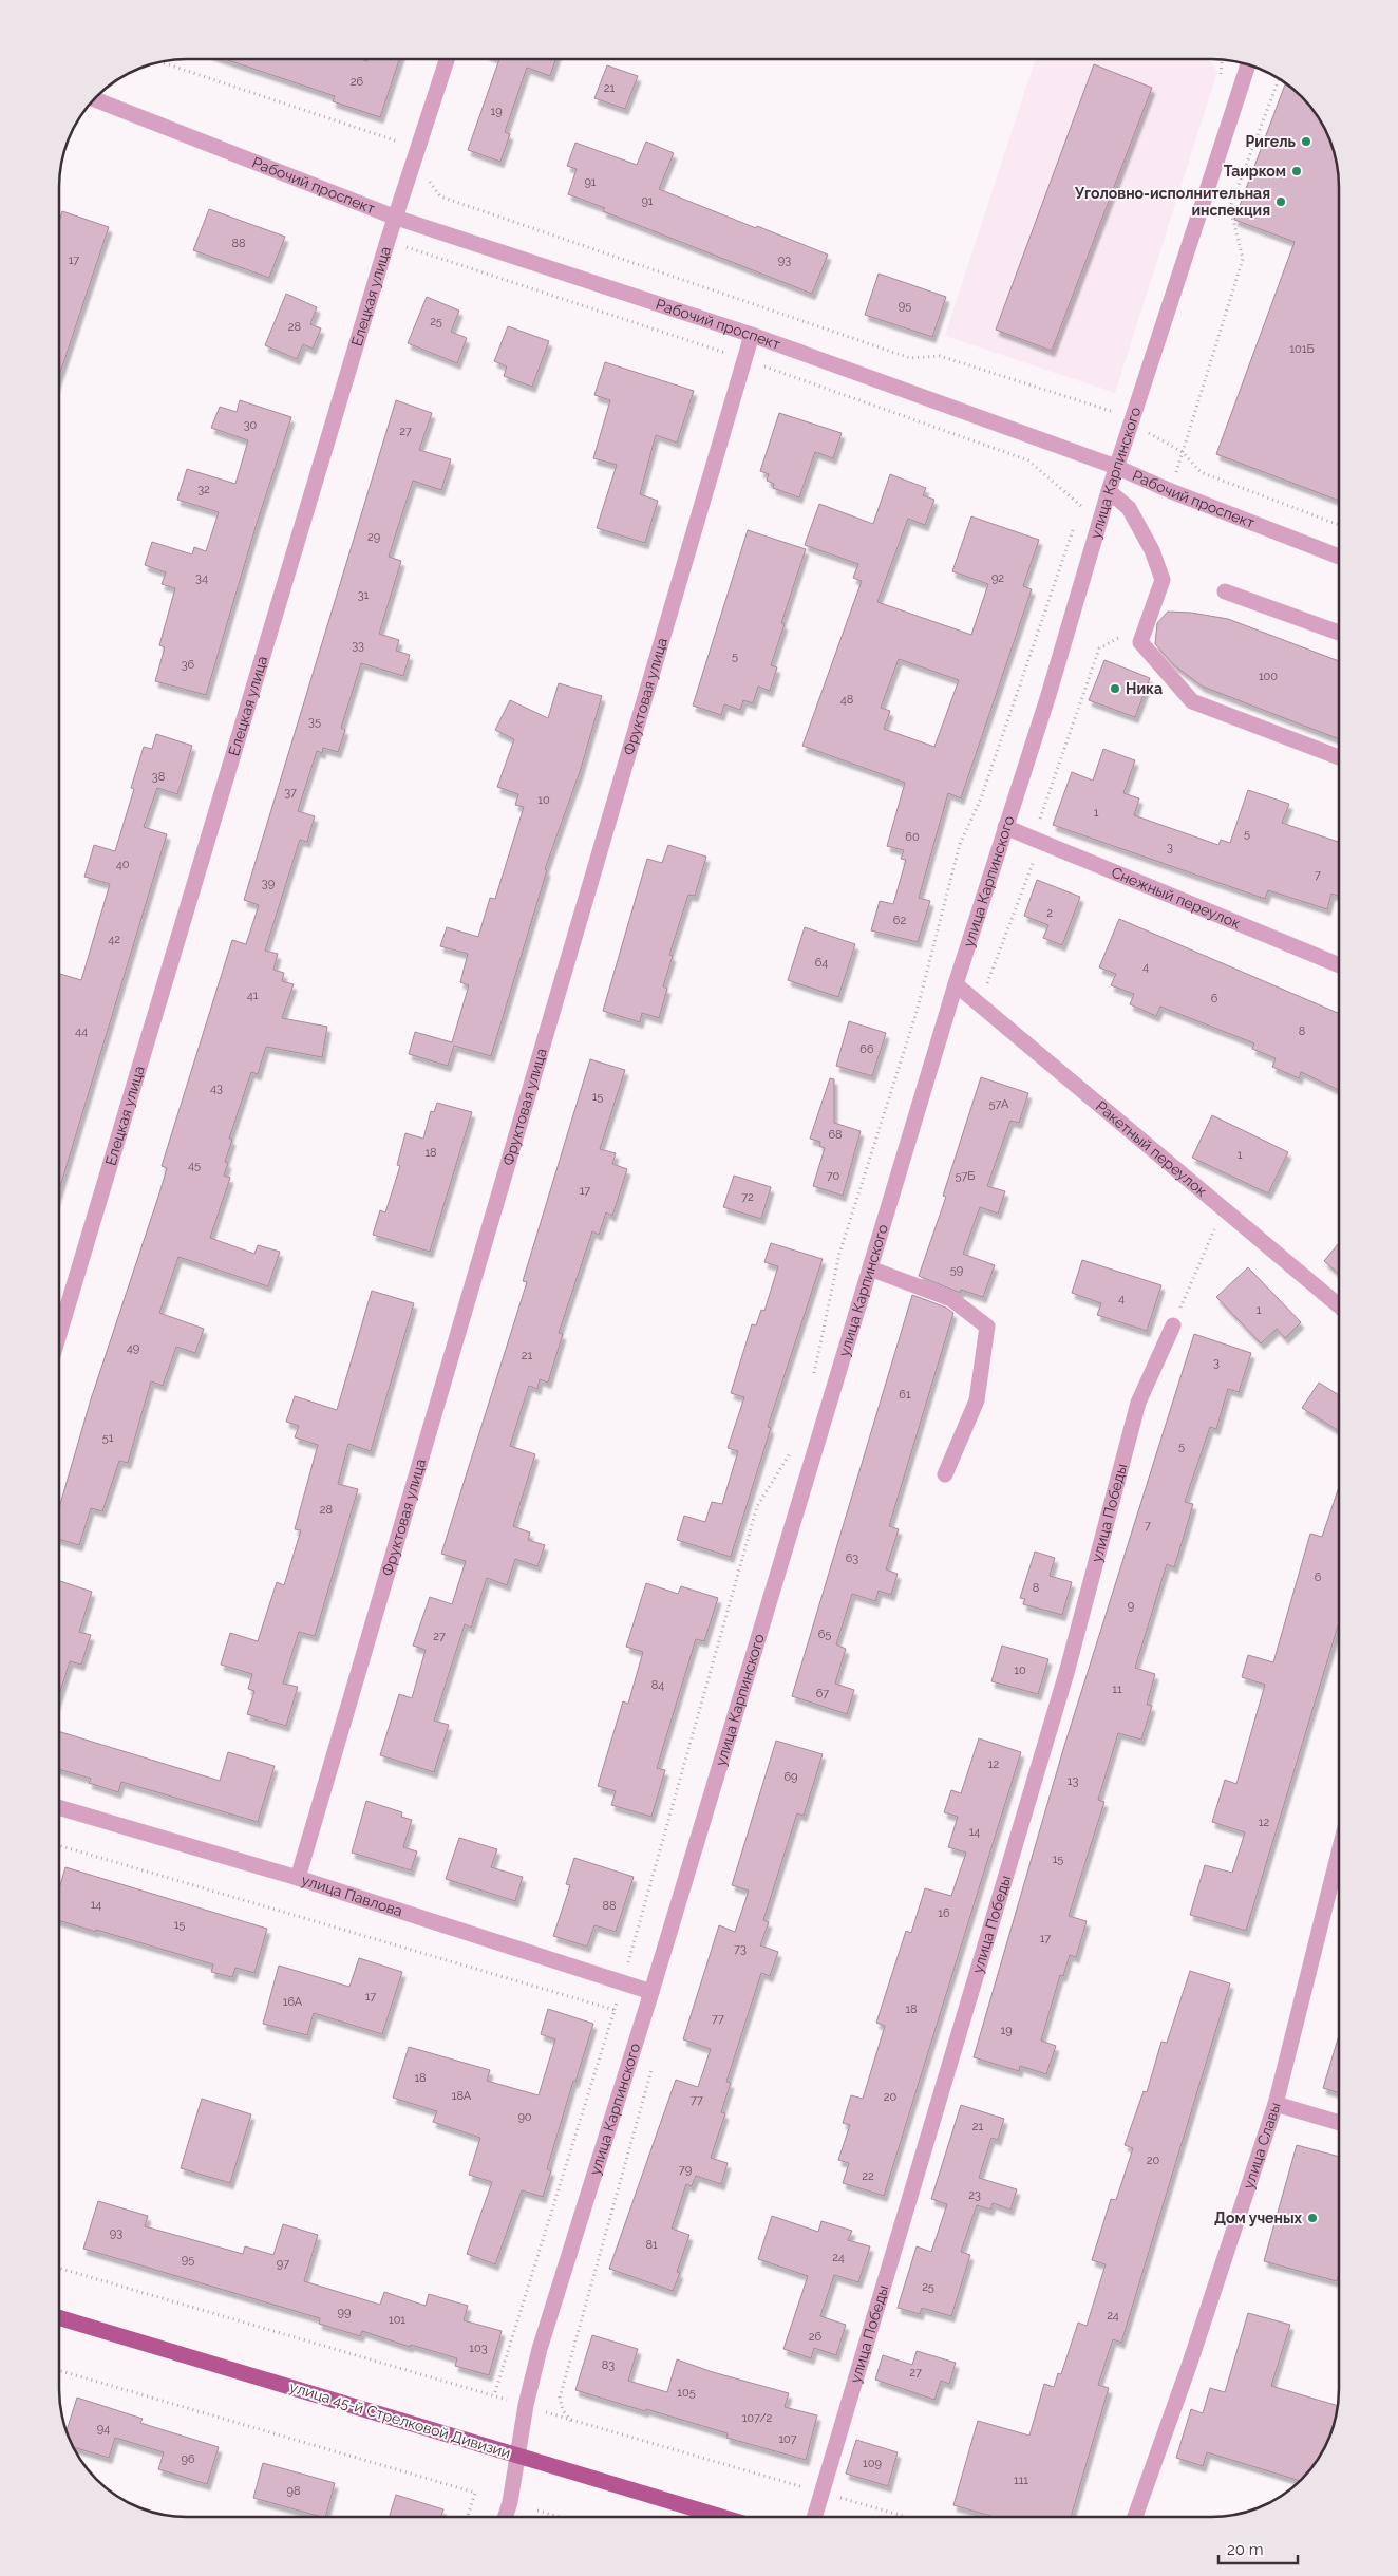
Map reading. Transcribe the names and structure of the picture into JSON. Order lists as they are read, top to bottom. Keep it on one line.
{"streets":{"main road":["улица 45-й Стрелковой Дивизии"],"street":["Рабочий проспект","Елецкая улица","улица Карпинского","Фруктовая улица","Снежный переулок","Ракетный переулок","улица Победы","улица Павлова","улица Славы"]},"crossings":[["Рабочий проспект","Елецкая улица"],["Рабочий проспект","улица Карпинского"],["Рабочий проспект","Фруктовая улица"],["улица Карпинского","Снежный переулок"],["улица Карпинского","Ракетный переулок"],["улица Карпинского","улица Павлова"],["улица Карпинского","улица 45-й Стрелковой Дивизии"],["Фруктовая улица","улица Павлова"]],"places":["Ригель","Таирком","Уголовно-исполнительная инспекция","Ника","Дом ученых"],"house_numbers":["26","21","19","91","91","88","17","93","95","25","28","101Б","30","27","32","29","34","92","31","33","5","36","100","48","35","38","37","10","1","5","60","3","40","7","39","2","62","42","64","4","41","6","44","8","66","43","15","57А","68","18","1","45","70","57Б","17","72","59","4","1","49","21","3","61","51","5","28","7","63","6","8","9","65","27","10","84","11","67","12","69","13","12","14","15","14","88","16","15","17","73","17","16А","18","77","19","18","18А","20","77","90","21","20","79","22","23","93","81","24","95","97","25","99","24","101","26","103","83","27","105","107/2","94","107","96","109","111","98"],"scale_bar":"20 m"}
